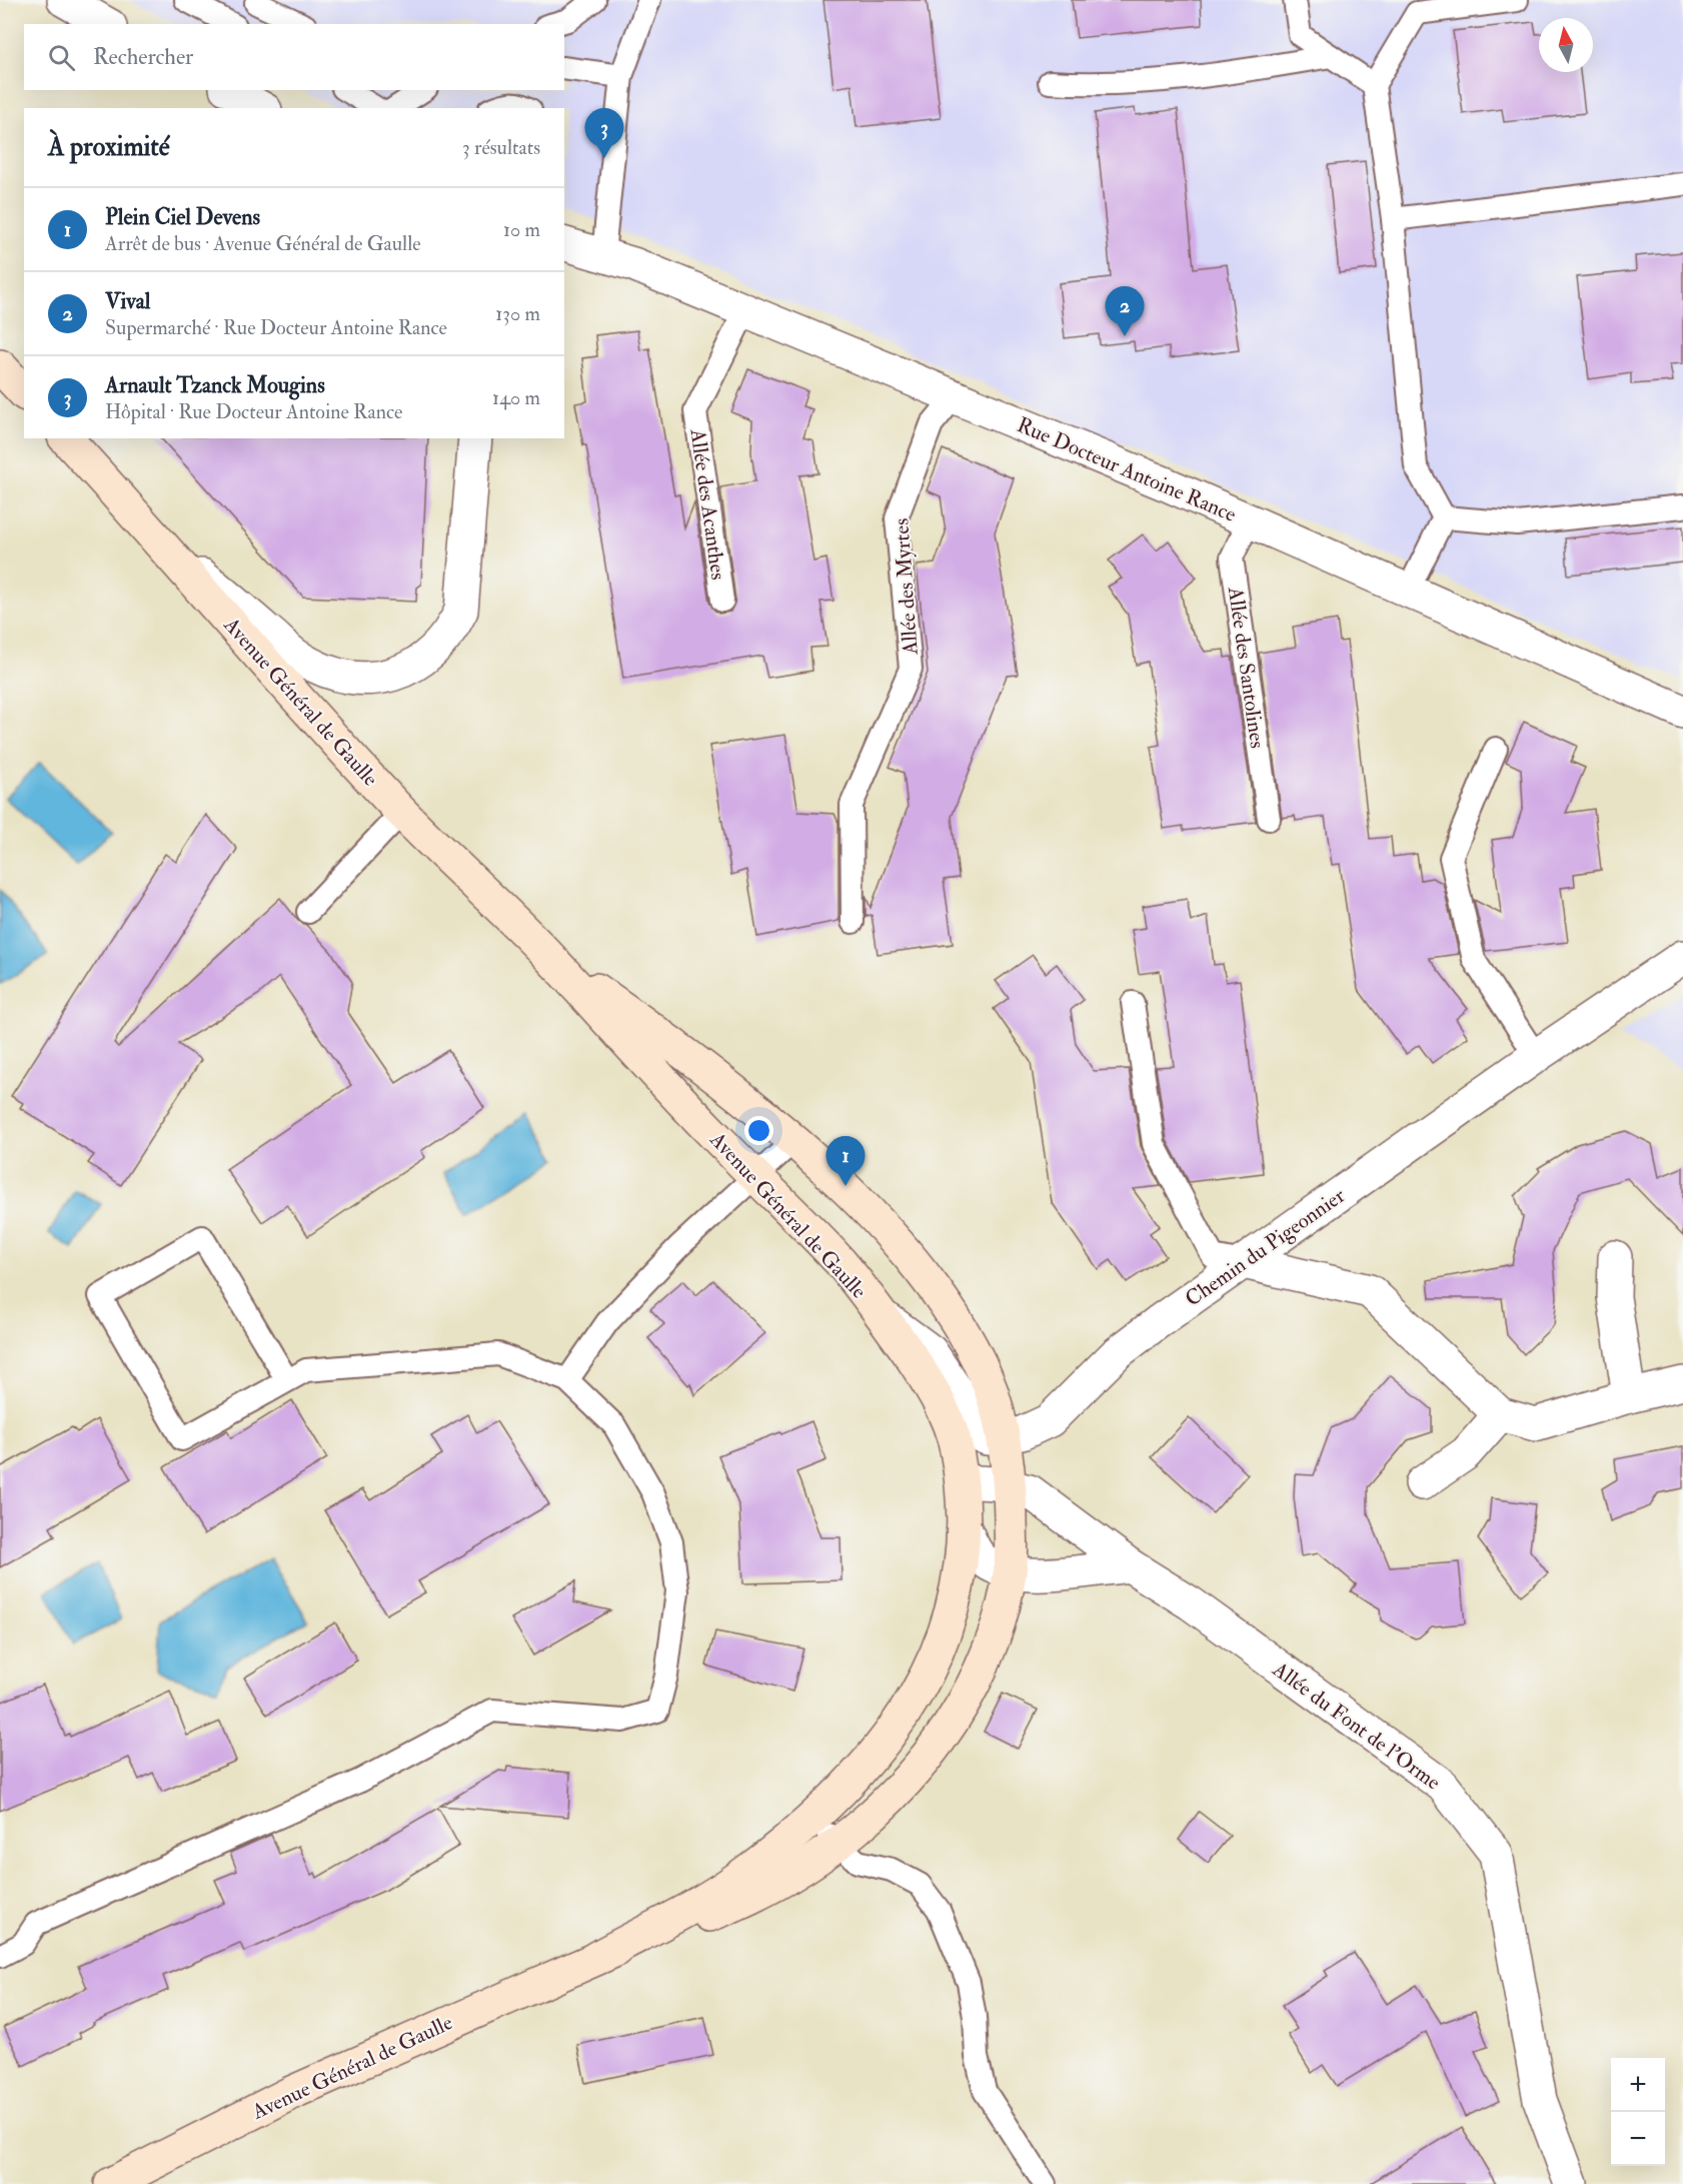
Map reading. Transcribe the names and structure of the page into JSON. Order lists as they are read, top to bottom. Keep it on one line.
{"streets":{"main road":["Avenue Général de Gaulle"],"street":["Rue Docteur Antoine Rance","Chemin du Pigeonnier","Allée du Font de l'Orme"],"lane":["Allée des Acanthes","Allée des Myrtes","Allée des Santolines"]},"crossings":[["Rue Docteur Antoine Rance","Allée des Acanthes"],["Rue Docteur Antoine Rance","Allée des Myrtes"],["Rue Docteur Antoine Rance","Allée des Santolines"],["Avenue Général de Gaulle","Chemin du Pigeonnier"],["Avenue Général de Gaulle","Allée du Font de l'Orme"]],"north":"top","page":{"search":"Rechercher","pins":["3","2","1"],"heading":["À proximité","3 résultats"],"list":[{"mark":"1","name":"Plein Ciel Devens","note":"Arrêt de bus · Avenue Général de Gaulle","value":"10 m"},{"mark":"2","name":"Vival","note":"Supermarché · Rue Docteur Antoine Rance","value":"130 m"},{"mark":"3","name":"Arnault Tzanck Mougins","note":"Hôpital · Rue Docteur Antoine Rance","value":"140 m"}],"map_buttons":["+","−"]}}
